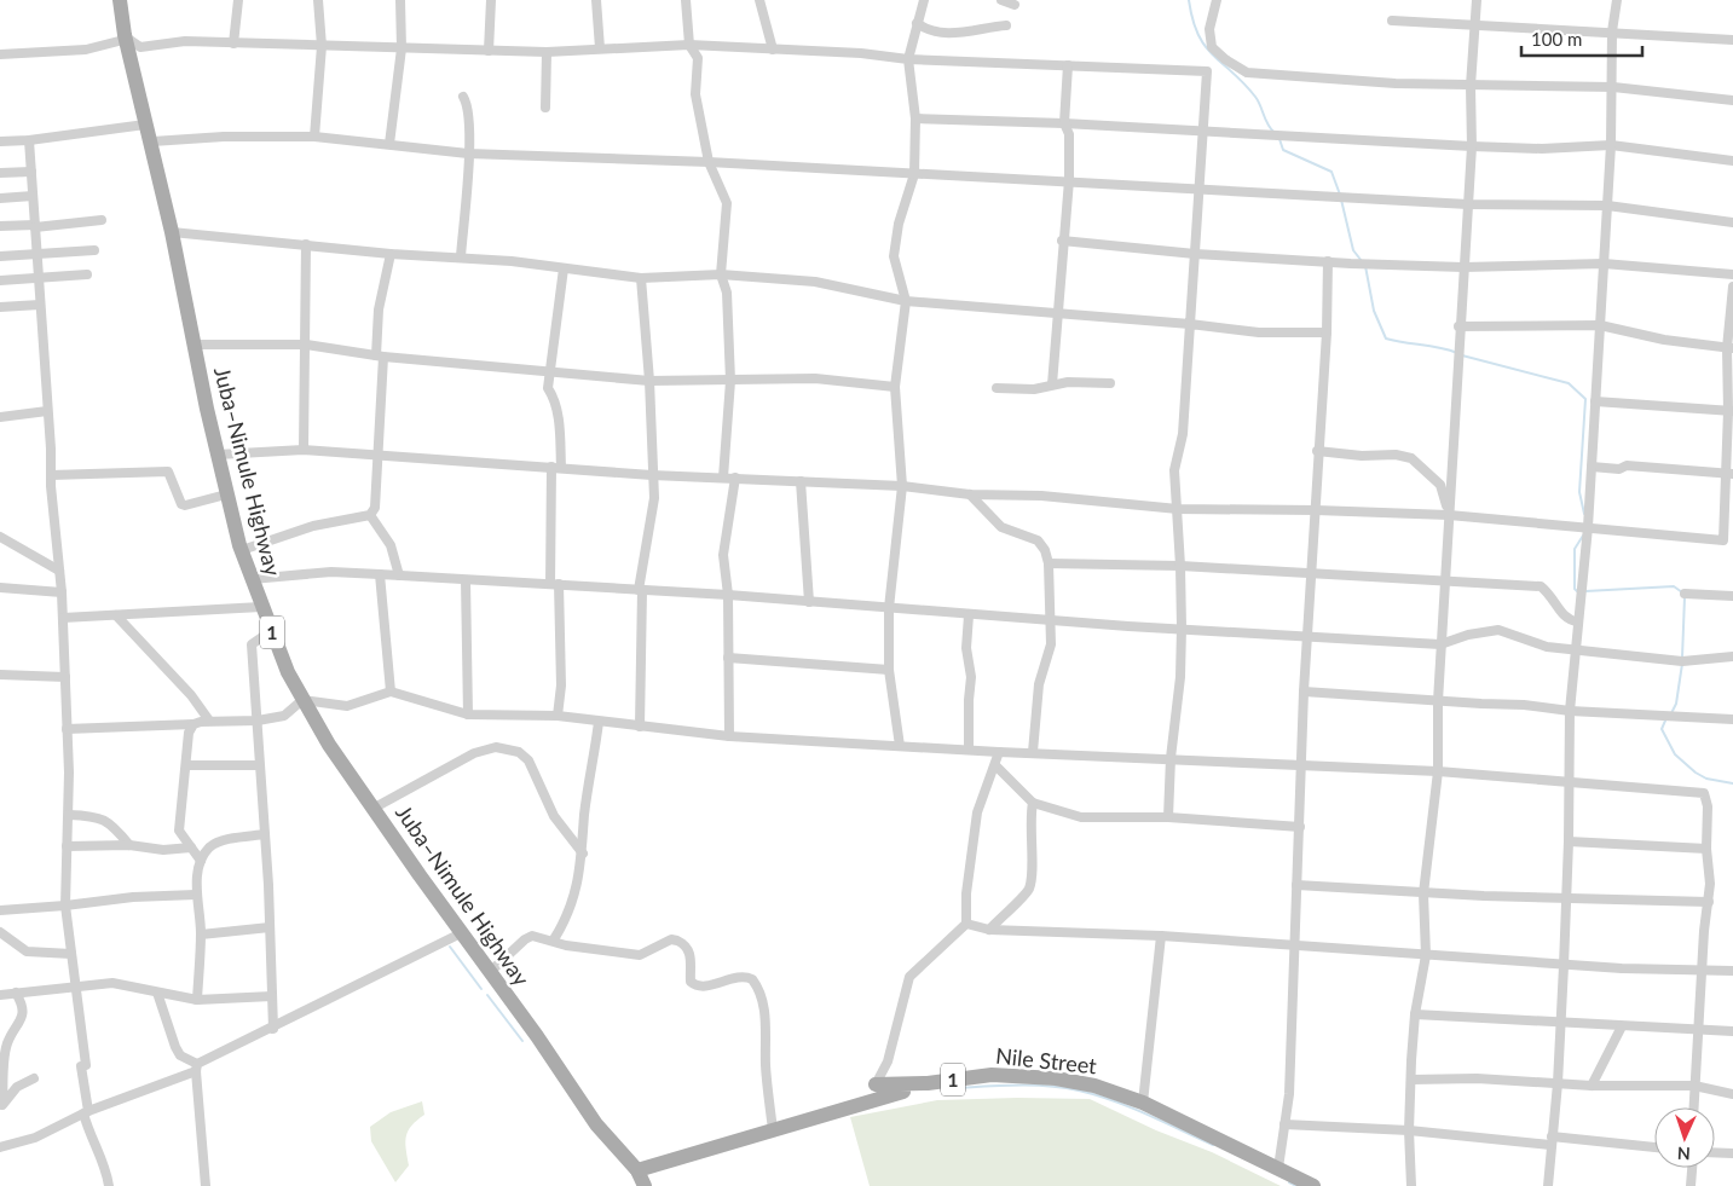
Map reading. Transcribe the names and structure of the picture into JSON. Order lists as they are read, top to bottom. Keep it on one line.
{"streets":{"main road":["Juba–Nimule Highway","1","Nile Street"]},"scale_bar":"100 m","north":"bottom"}
